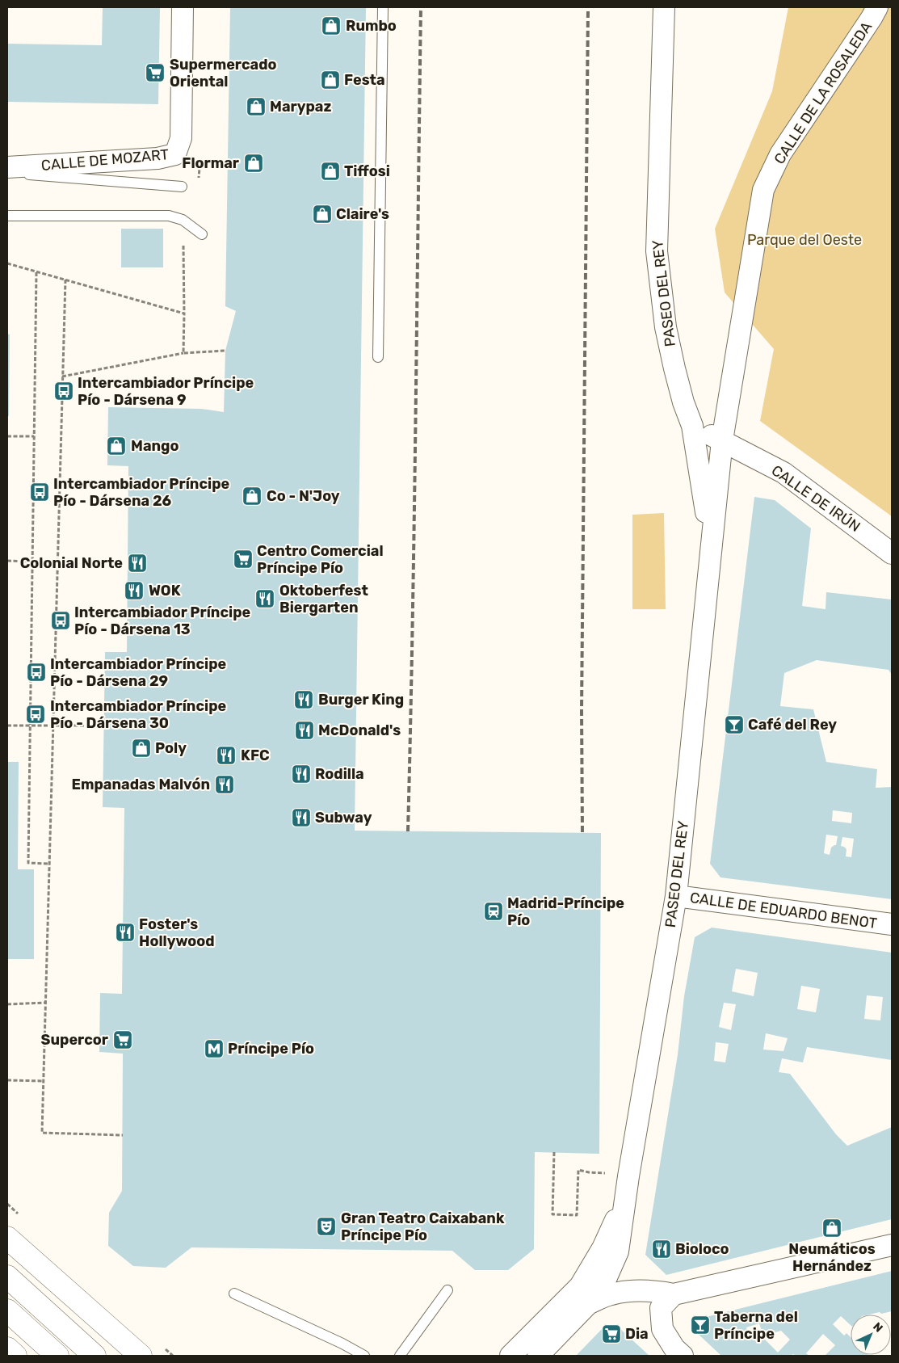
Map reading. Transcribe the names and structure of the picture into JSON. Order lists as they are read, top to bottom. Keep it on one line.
{"streets":{"street":["CALLE DE LA ROSALEDA","CALLE DE MOZART","PASEO DEL REY","CALLE DE IRÚN","CALLE DE EDUARDO BENOT"]},"crossings":[["CALLE DE LA ROSALEDA","PASEO DEL REY"],["CALLE DE LA ROSALEDA","CALLE DE IRÚN"],["PASEO DEL REY","CALLE DE IRÚN"],["PASEO DEL REY","CALLE DE EDUARDO BENOT"]],"parks":["Parque del Oeste"],"places":{"shop":["Rumbo","Festa","Marypaz","Flormar","Tiffosi","Claire's","Mango","Co - N'Joy","Poly","Neumáticos Hernández"],"supermarket":["Supermercado Oriental","Centro Comercial Príncipe Pío","Supercor","Dia"],"bus stop":["Intercambiador Príncipe Pío - Dársena 9","Intercambiador Príncipe Pío - Dársena 26","Intercambiador Príncipe Pío - Dársena 13","Intercambiador Príncipe Pío - Dársena 29","Intercambiador Príncipe Pío - Dársena 30"],"restaurant":["Colonial Norte","WOK","Oktoberfest Biergarten","Burger King","McDonald's","KFC","Rodilla","Empanadas Malvón","Subway","Foster's Hollywood","Bioloco"],"bar":["Café del Rey","Taberna del Príncipe"],"station":["Madrid-Príncipe Pío"],"metro station":["Príncipe Pío"],"theatre":["Gran Teatro Caixabank Príncipe Pío"]},"north":"top right"}
